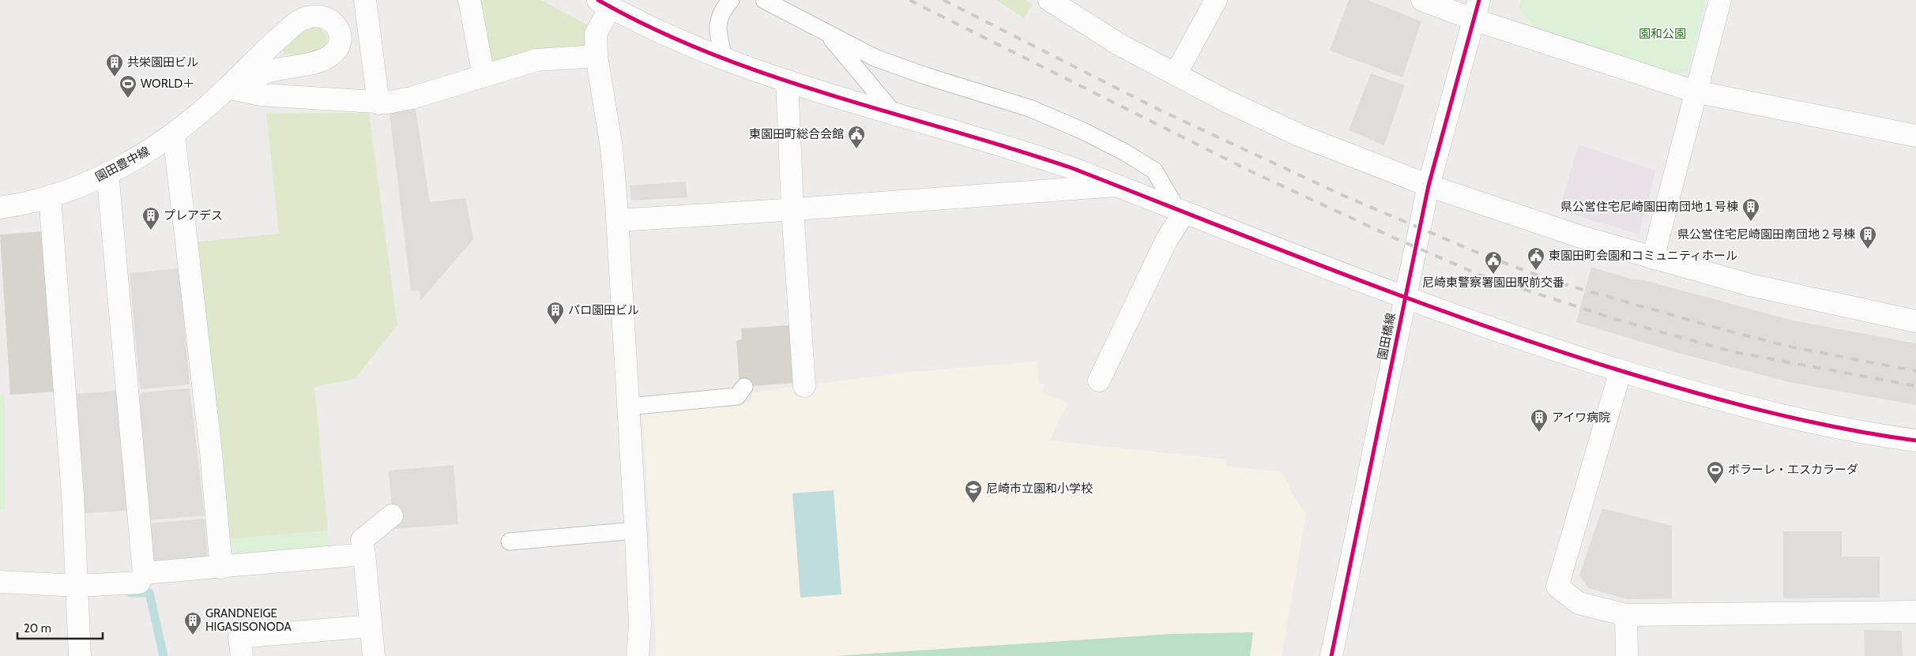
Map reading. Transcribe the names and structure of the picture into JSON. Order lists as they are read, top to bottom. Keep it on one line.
{"streets":{"street":["園田豊中線","園田橋線"]},"parks":["園和公園"],"places":{"building":["共栄園田ビル","県公営住宅尼崎園田南団地１号棟","プレアデス","県公営住宅尼崎園田南団地２号棟","パロ園田ビル","アイワ病院","GRANDNEIGE HIGASISONODA"],"sports":["WORLD＋","ボラーレ・エスカラーダ"],"public building":["東園田町総合会館","東園田町会園和コミュニティホール","尼崎東警察署園田駅前交番"],"school or university":["尼崎市立園和小学校"]},"scale_bar":"20 m"}
